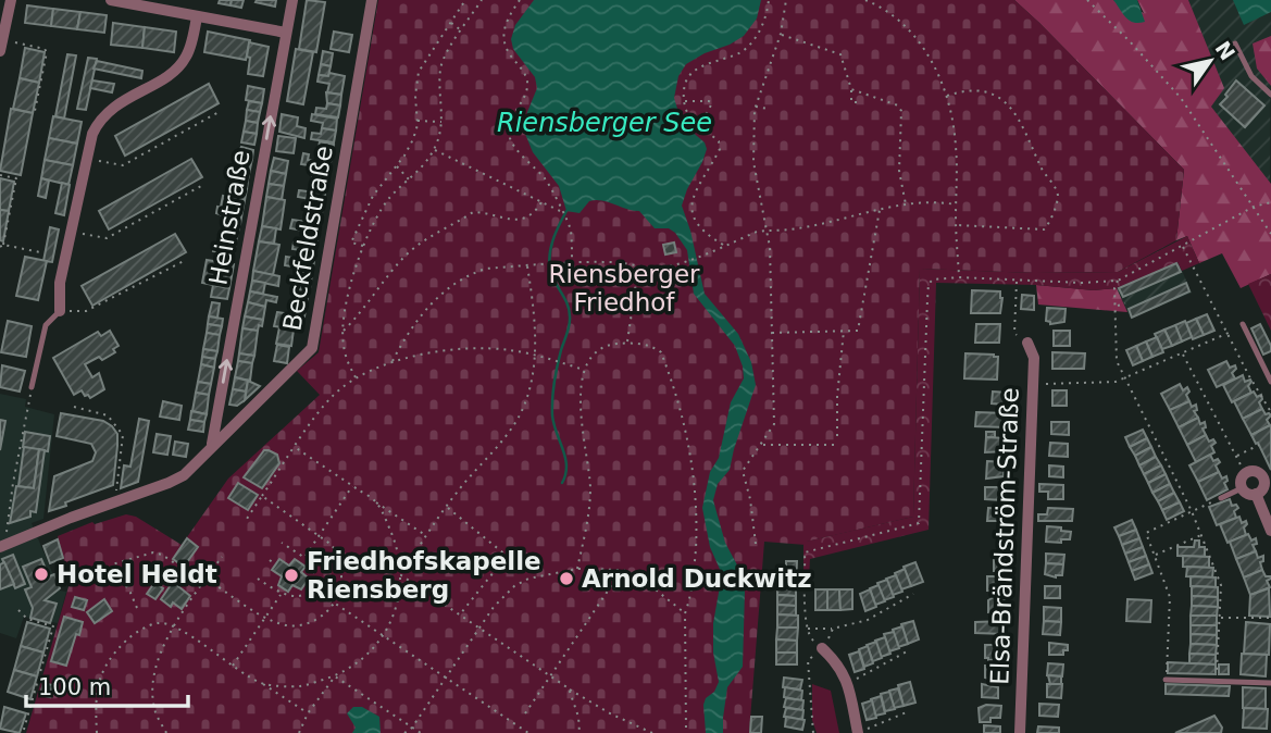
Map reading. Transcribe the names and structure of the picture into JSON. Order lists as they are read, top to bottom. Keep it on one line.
{"streets":{"street":["Heinstraße","Beckfeldstraße","Elsa-Brändström-Straße"]},"crossings":[["Heinstraße","Beckfeldstraße"]],"one_way":["Heinstraße"],"water":["Riensberger See"],"parks":["Riensberger Friedhof"],"places":["Hotel Heldt","Friedhofskapelle Riensberg","Arnold Duckwitz"],"scale_bar":"100 m","north":"top right"}
